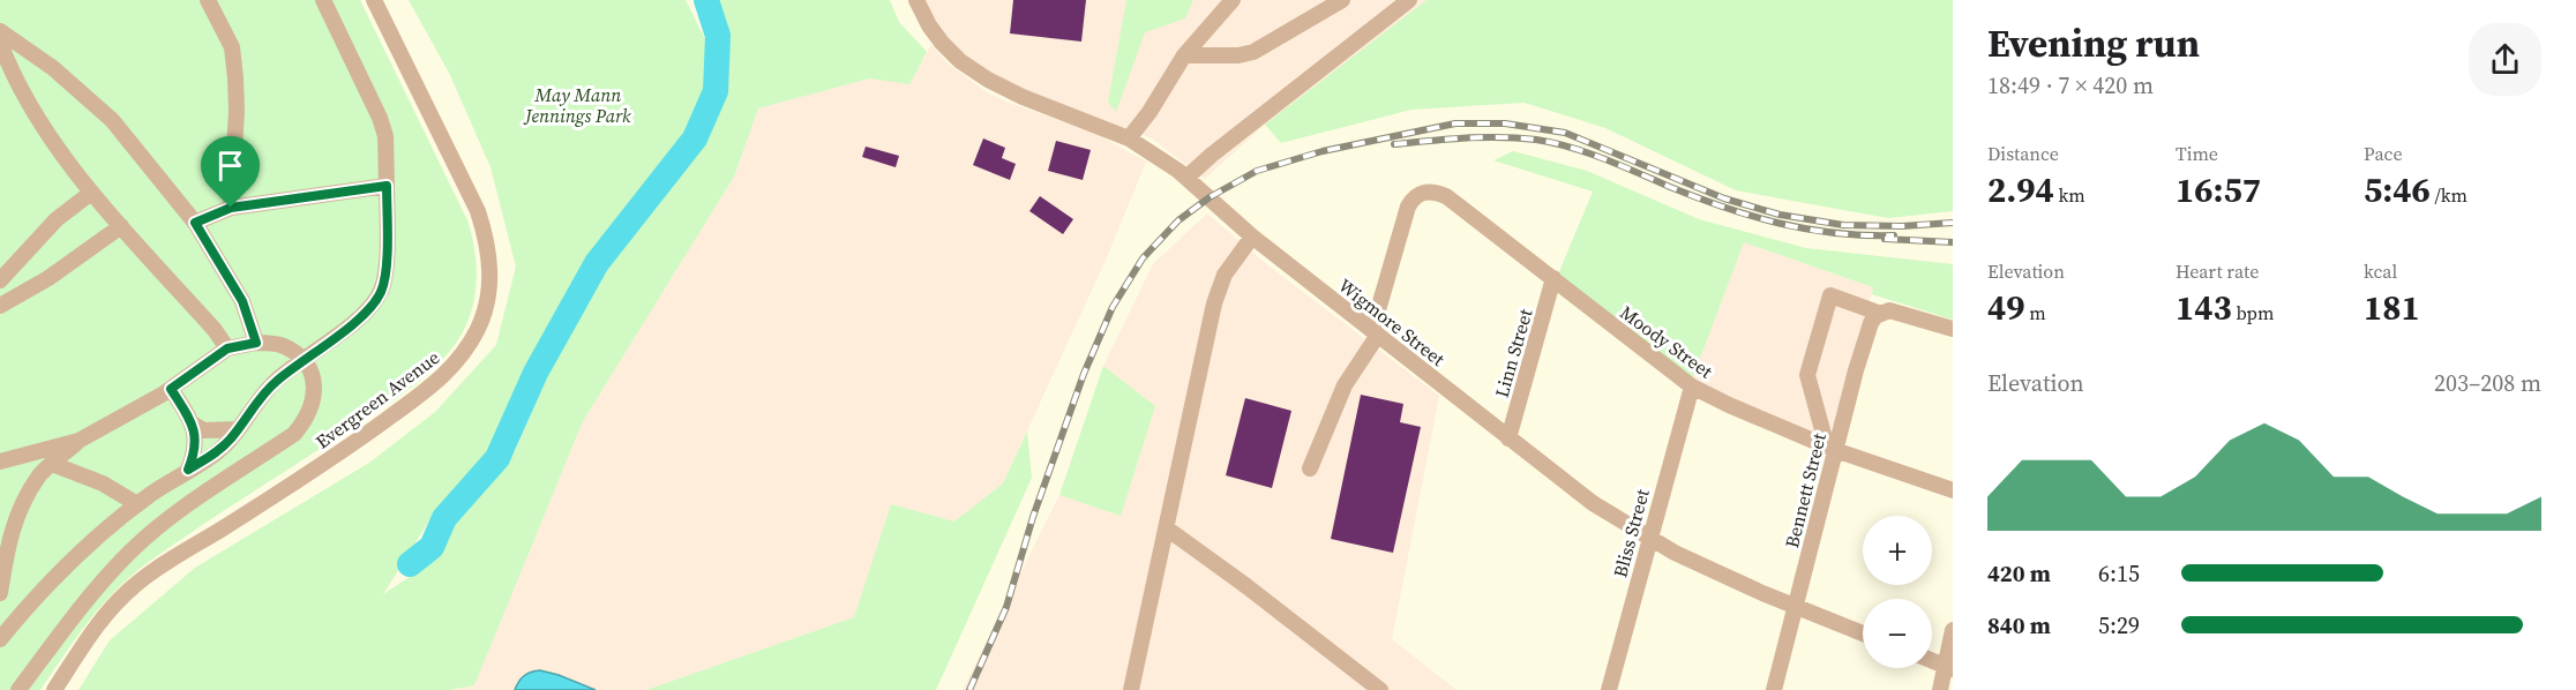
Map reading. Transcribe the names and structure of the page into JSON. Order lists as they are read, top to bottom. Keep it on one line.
{"streets":{"street":["Wigmore Street","Moody Street","Linn Street","Evergreen Avenue","Bennett Street","Bliss Street"]},"crossings":[["Wigmore Street","Moody Street"],["Wigmore Street","Linn Street"],["Wigmore Street","Bennett Street"],["Wigmore Street","Bliss Street"],["Moody Street","Linn Street"],["Moody Street","Bennett Street"],["Moody Street","Bliss Street"]],"parks":["May Mann Jennings Park"],"page":{"heading":["Evening run","18:49 · 7 × 420 m"],"stats":[["Distance","2.94 km"],["Time","16:57"],["Pace","5:46 /km"],["Elevation","49 m"],["Heart rate","143 bpm"],["kcal","181"]],"chart":["Elevation","203–208 m"],"map_buttons":["+","−"],"list":[{"name":"420 m","note":"6:15"},{"name":"840 m","note":"5:29"}]}}
